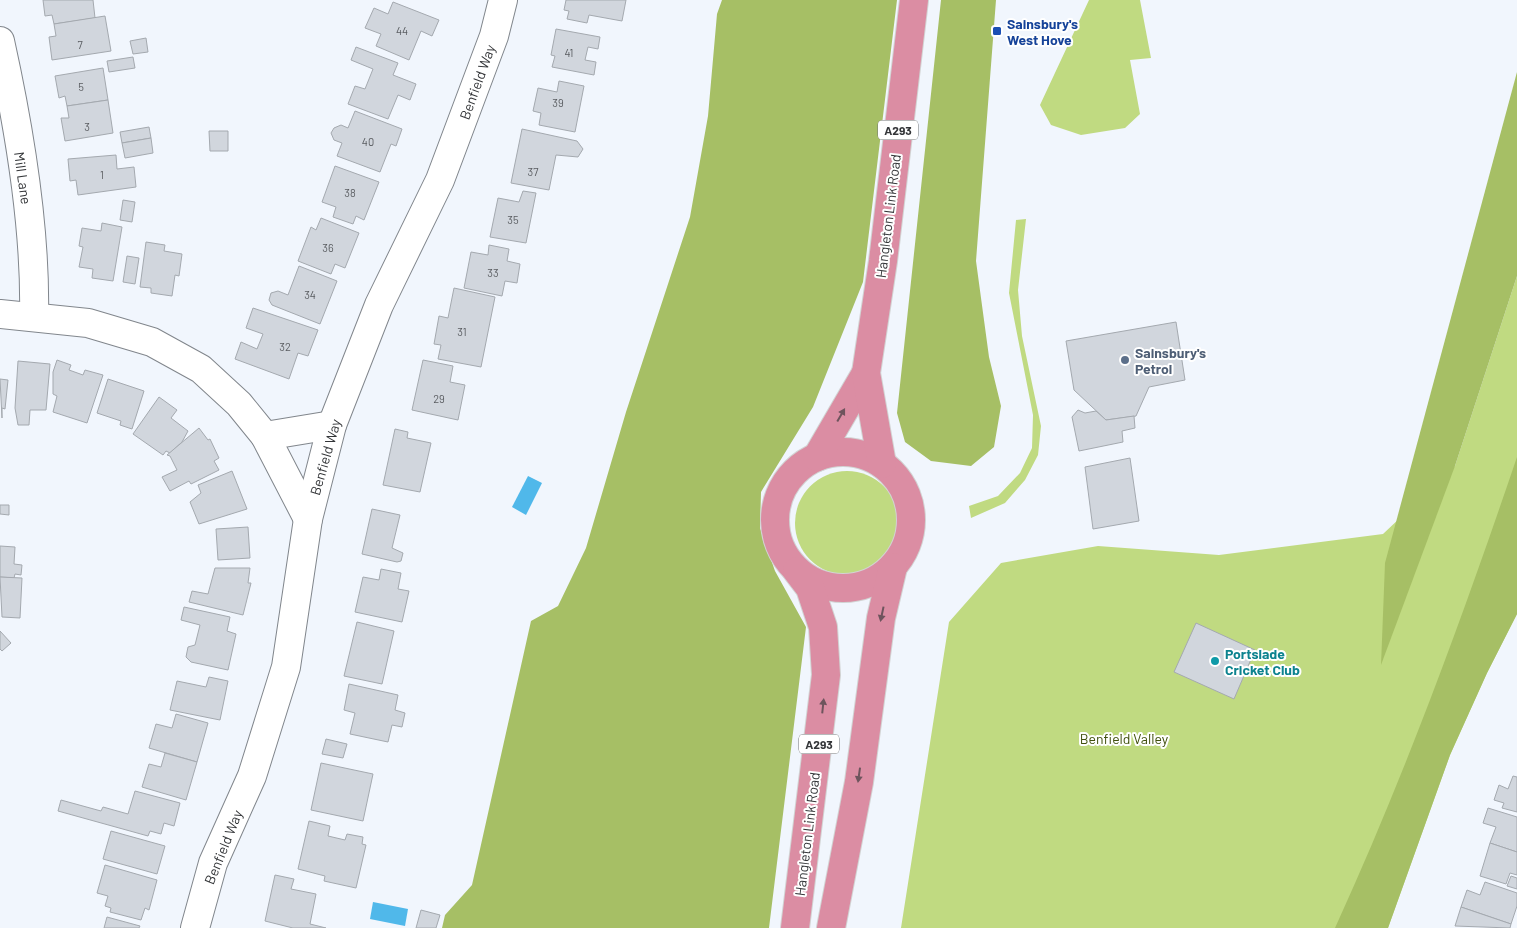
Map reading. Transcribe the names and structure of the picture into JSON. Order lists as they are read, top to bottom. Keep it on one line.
{"streets":{"highway":["A293","Hangleton Link Road"],"street":["Benfield Way","Mill Lane"]},"parks":["Benfield Valley"],"places":{"transit":["Sainsbury's West Hove"],"other":["Sainsbury's Petrol","Portslade Cricket Club"]},"house_numbers":["44","7","41","5","39","3","40","37","1","38","35","36","33","34","31","32","29"]}
